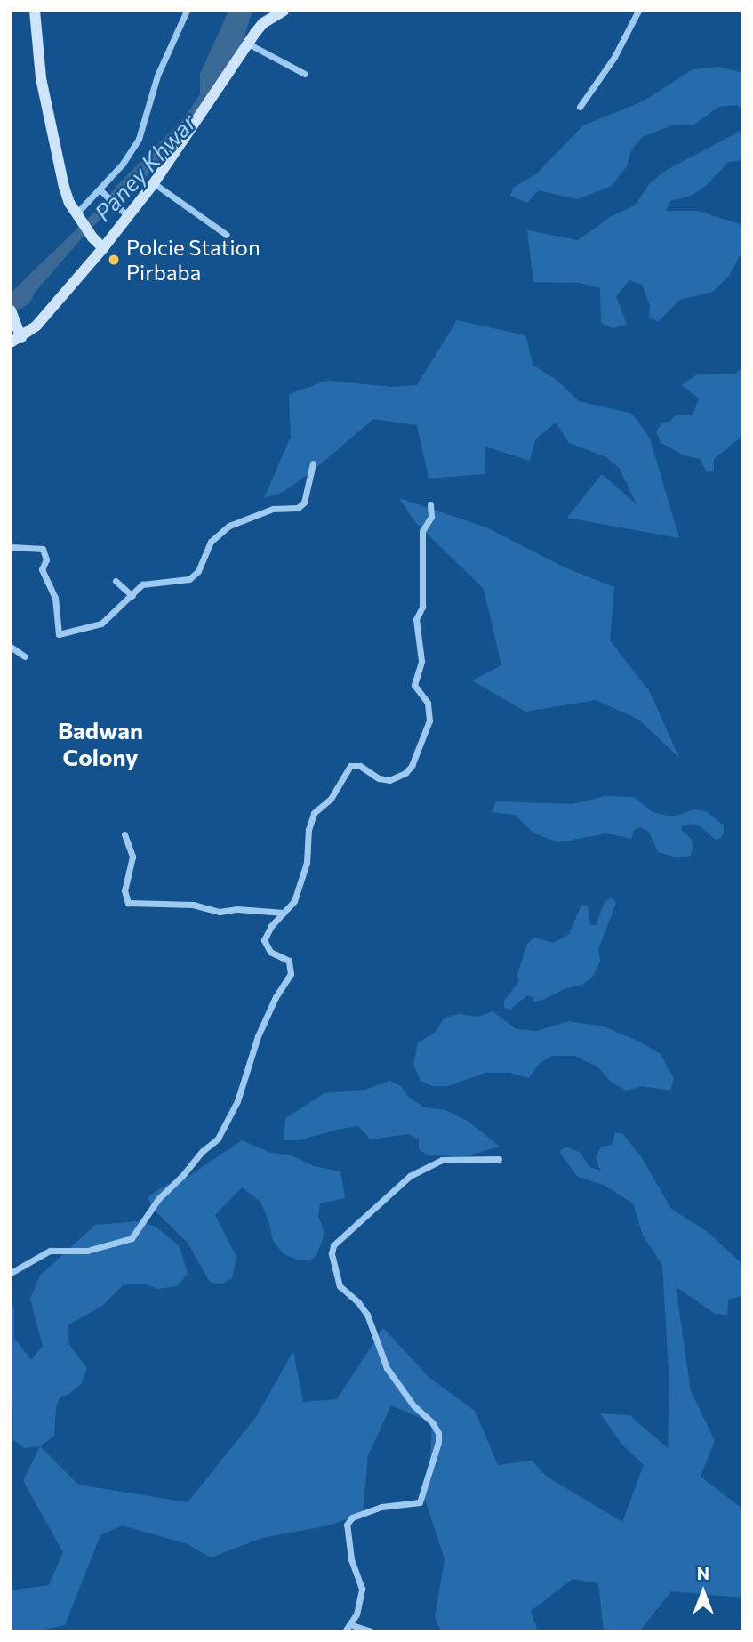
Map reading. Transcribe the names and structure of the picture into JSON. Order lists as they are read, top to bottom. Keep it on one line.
{"districts":["Badwan Colony"],"water":["Paney Khwar"],"places":["Polcie Station Pirbaba"],"north":"top"}
